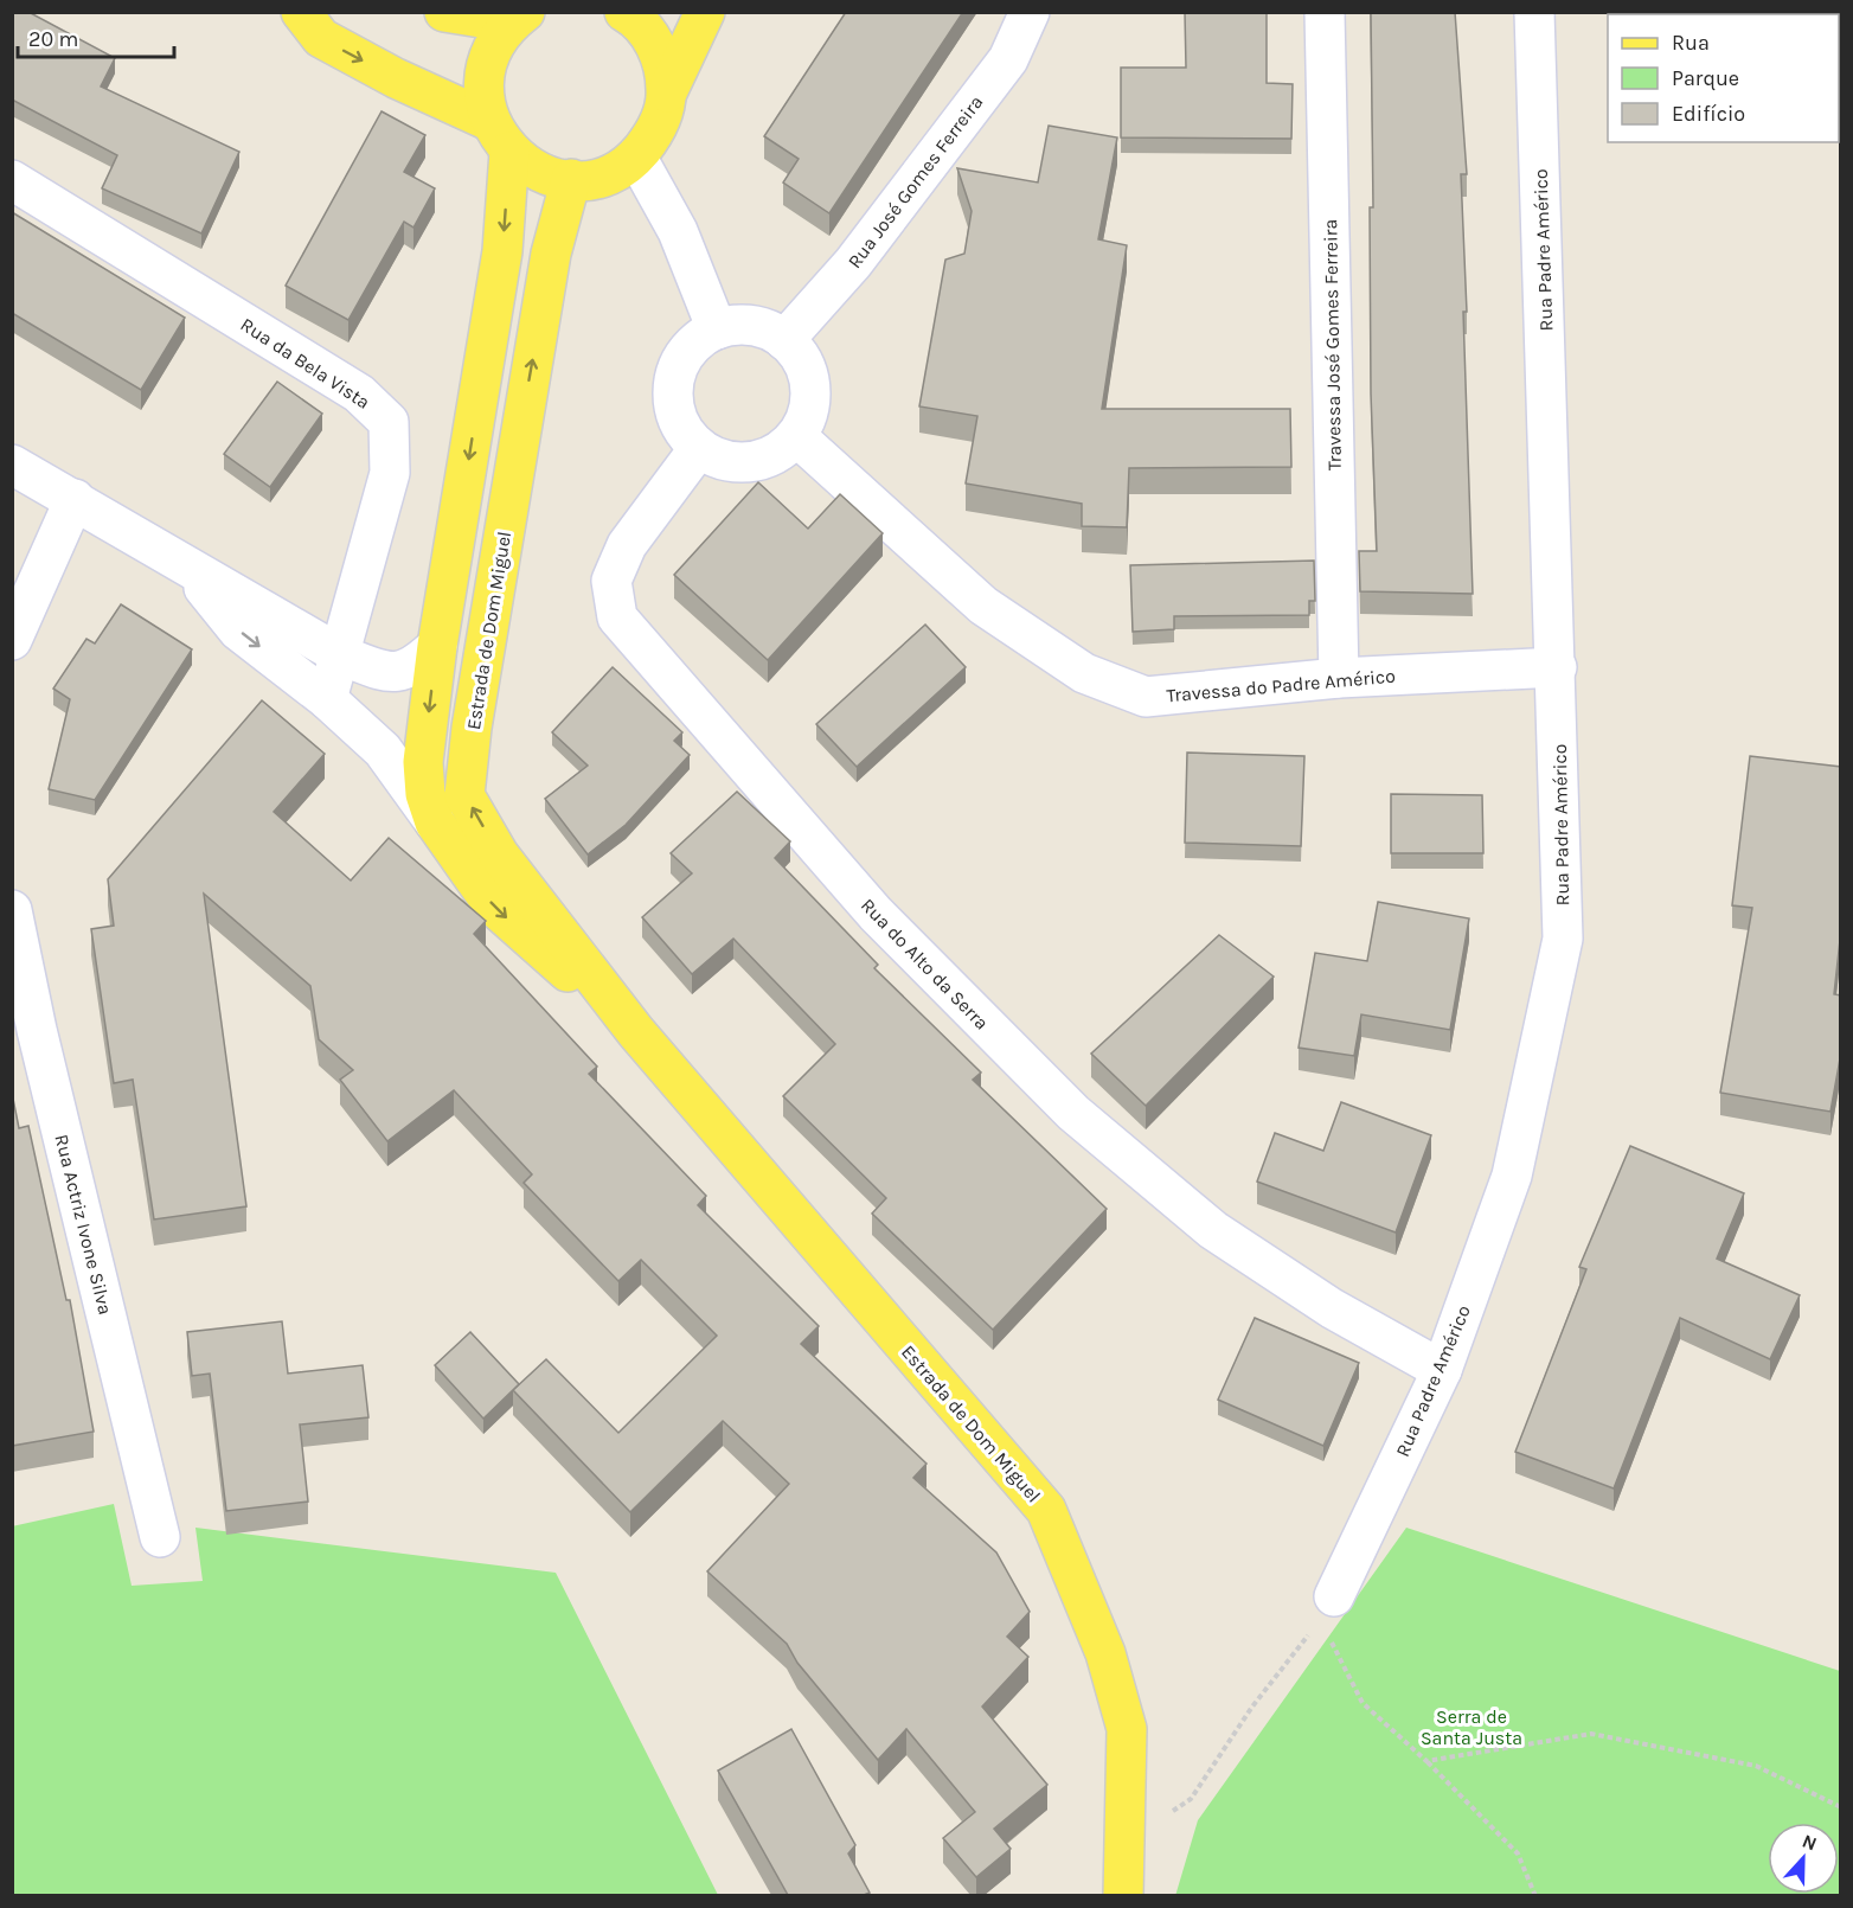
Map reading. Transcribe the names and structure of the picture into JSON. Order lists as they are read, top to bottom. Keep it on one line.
{"streets":{"main road":["Estrada de Dom Miguel"],"street":["Rua José Gomes Ferreira","Rua Padre Américo","Travessa José Gomes Ferreira","Rua da Bela Vista","Travessa do Padre Américo","Rua do Alto da Serra","Rua Actriz Ivone Silva"]},"crossings":[["Rua José Gomes Ferreira","Travessa do Padre Américo"],["Rua José Gomes Ferreira","Rua do Alto da Serra"],["Rua Padre Américo","Travessa do Padre Américo"],["Rua Padre Américo","Rua do Alto da Serra"],["Travessa José Gomes Ferreira","Travessa do Padre Américo"],["Rua da Bela Vista","Estrada de Dom Miguel"],["Travessa do Padre Américo","Rua do Alto da Serra"]],"parks":["Serra de Santa Justa"],"legend":["Rua","Parque","Edifício"],"scale_bar":"20 m","north":"top"}
